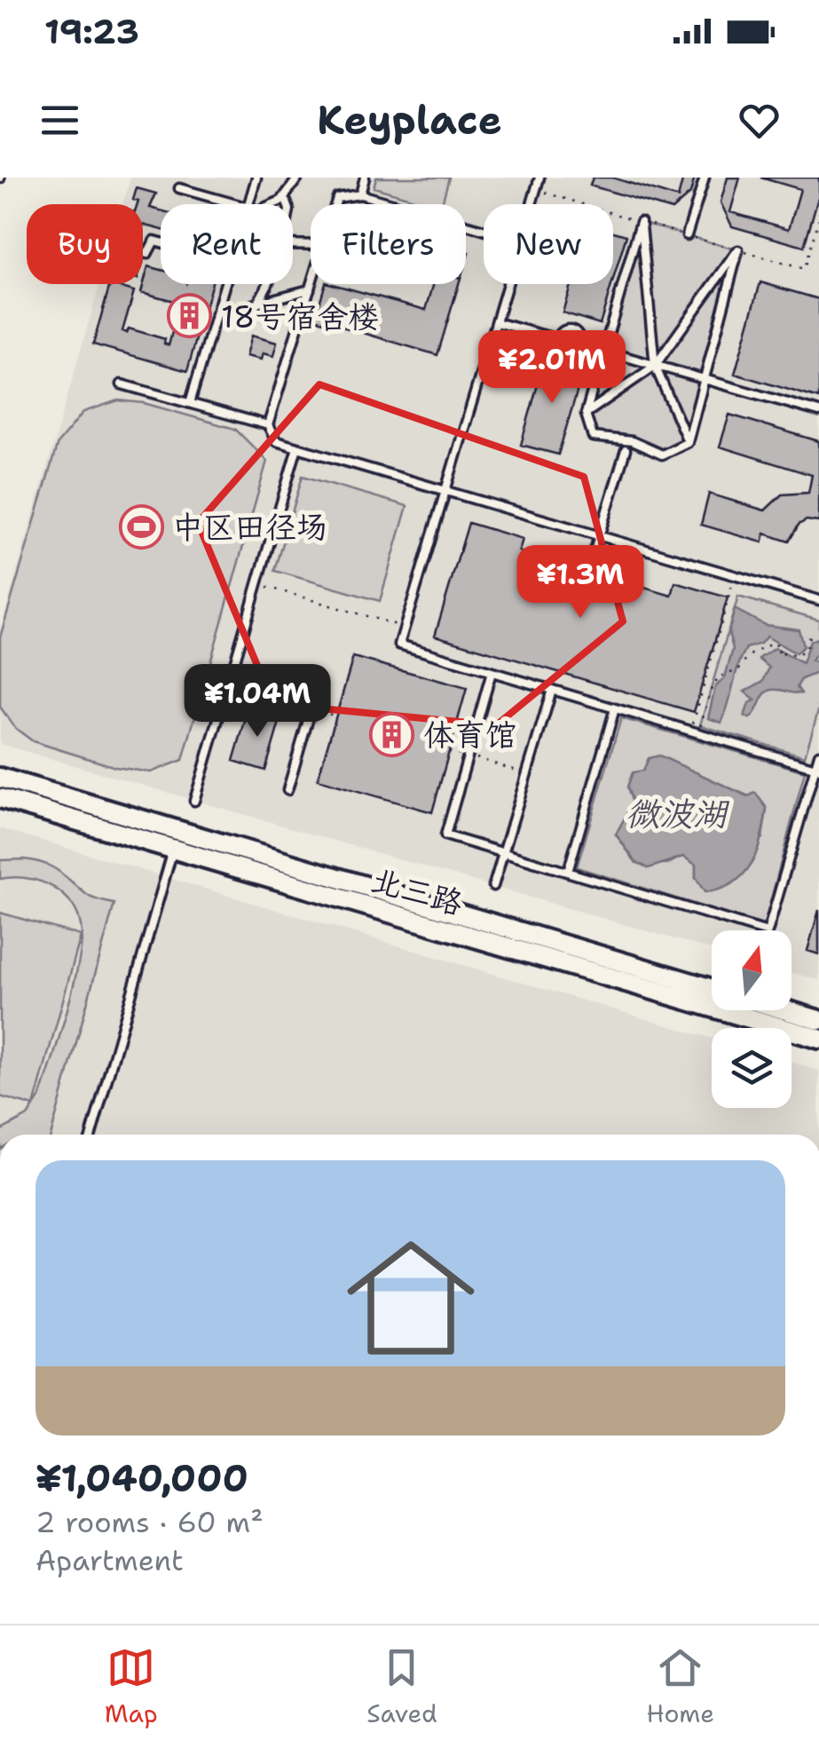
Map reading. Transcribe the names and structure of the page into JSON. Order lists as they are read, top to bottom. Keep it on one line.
{"streets":{"main road":["北三路"]},"water":["微波湖"],"places":{"building":["18号宿舍楼","体育馆"],"sports":["中区田径场"]},"north":"top","page":{"status":"19:23","header":"Keyplace","chip":["Buy","Rent","Filters","New"],"price":["¥2.01M","¥1.3M","¥1.04M"],"list":[{"name":"¥1,040,000","note":"2 rooms · 60 m² · Apartment"}],"tabs":["Map","Saved","Home"]}}
